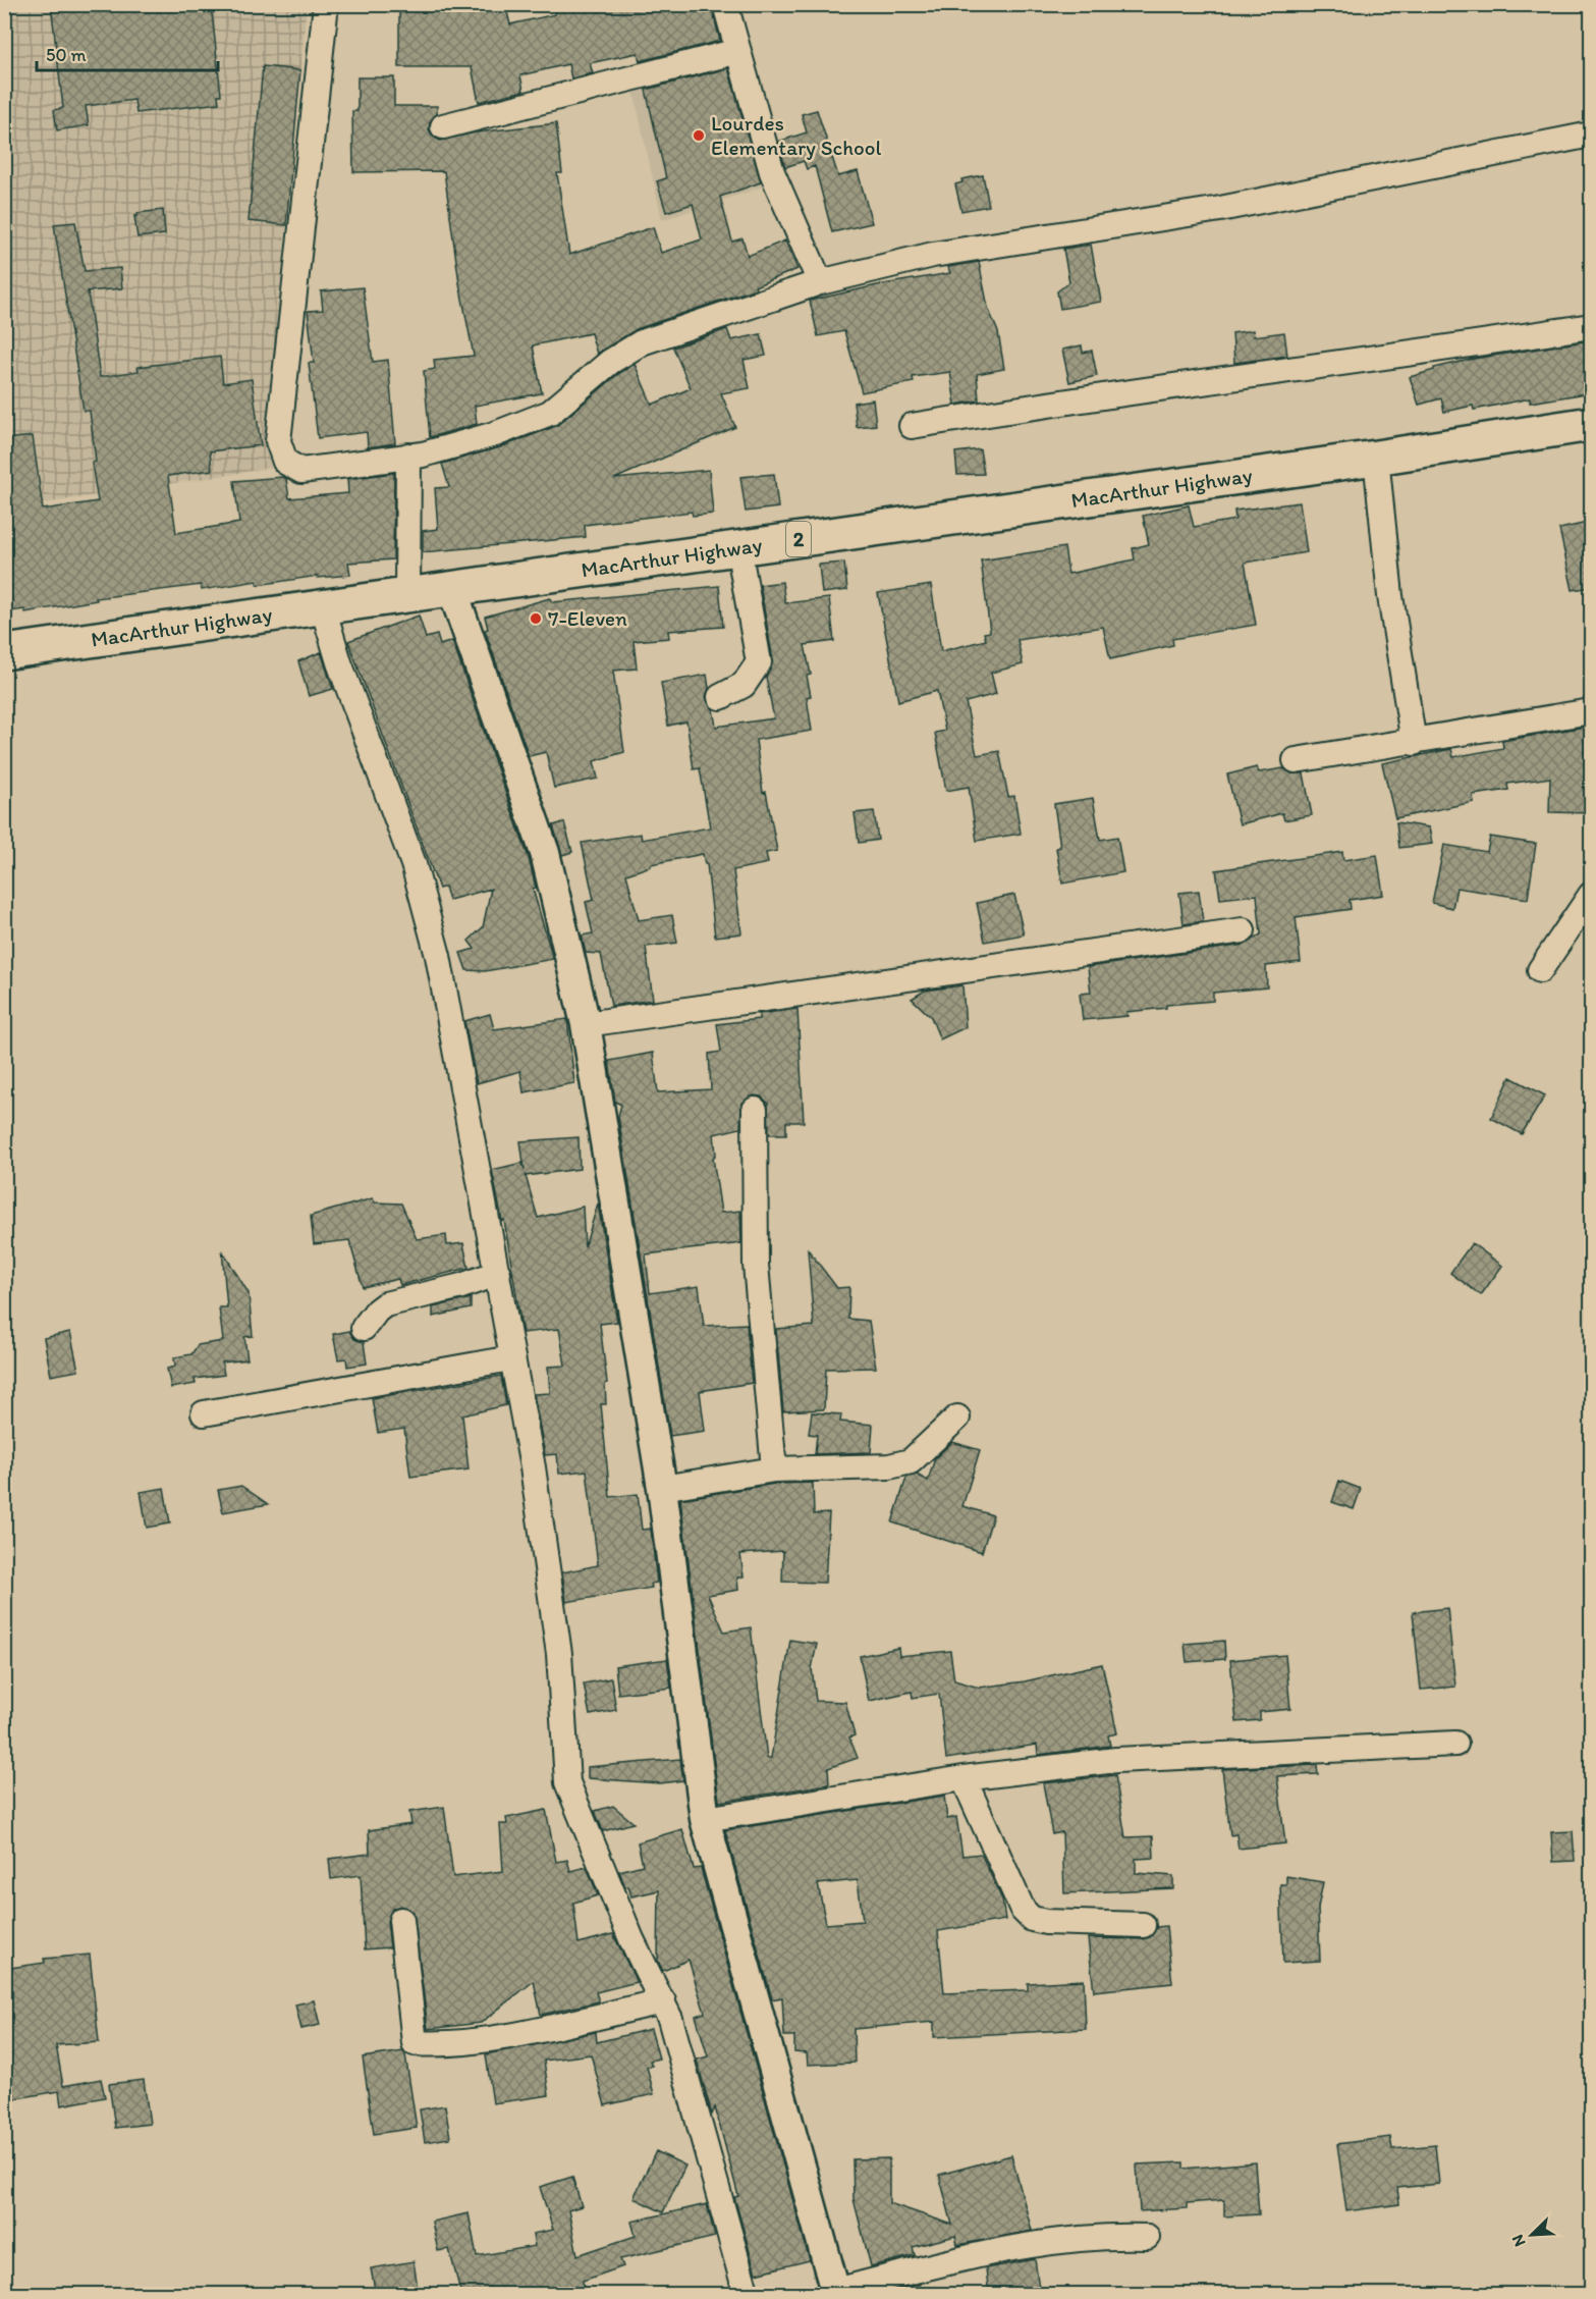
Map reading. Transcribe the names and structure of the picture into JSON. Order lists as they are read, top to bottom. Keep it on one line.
{"streets":{"highway":["MacArthur Highway","2"]},"places":["Lourdes Elementary School","7-Eleven"],"scale_bar":"50 m","north":"bottom left"}
